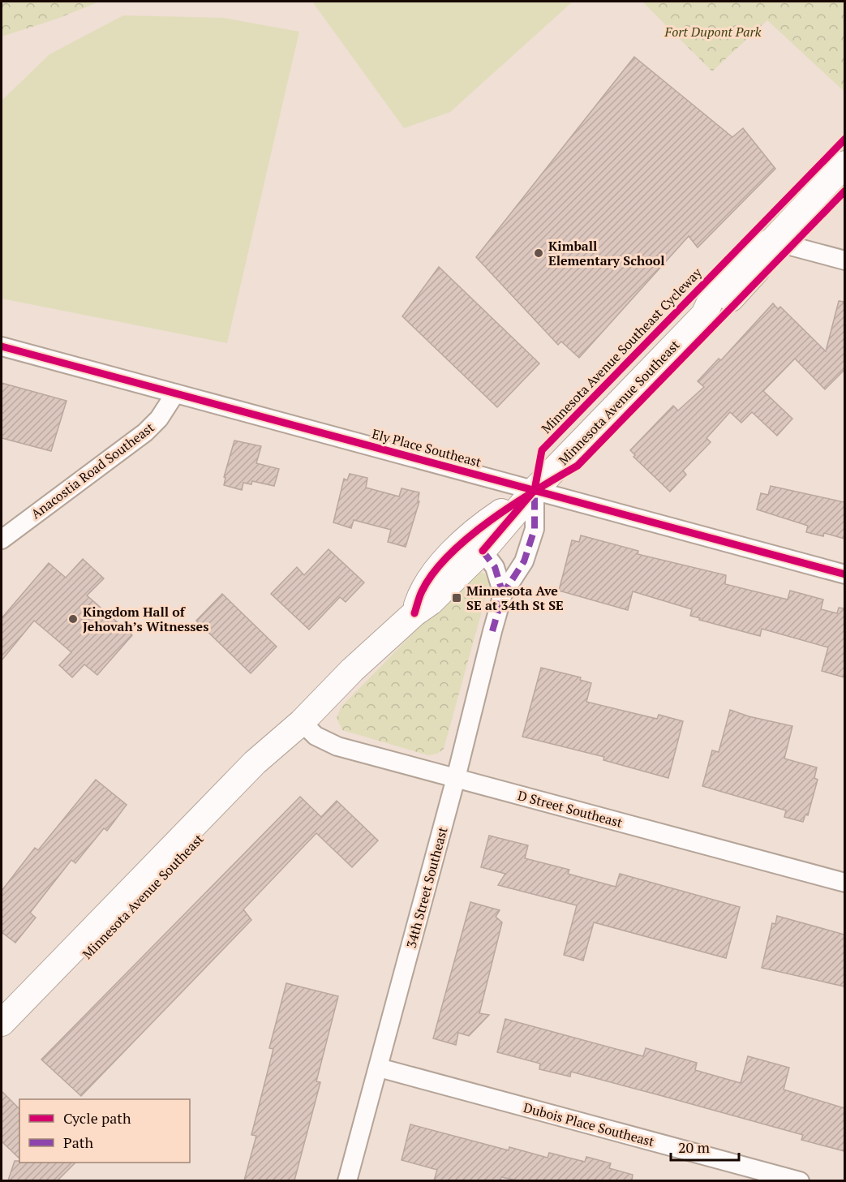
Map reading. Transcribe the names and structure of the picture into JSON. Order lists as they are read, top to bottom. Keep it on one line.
{"streets":{"main road":["Minnesota Avenue Southeast"],"street":["Ely Place Southeast","Anacostia Road Southeast","D Street Southeast","34th Street Southeast","Dubois Place Southeast"],"cycle path":["Minnesota Avenue Southeast Cycleway"]},"crossings":[["Minnesota Avenue Southeast","Ely Place Southeast"],["Minnesota Avenue Southeast","D Street Southeast"],["Minnesota Avenue Southeast","34th Street Southeast"],["Ely Place Southeast","Anacostia Road Southeast"],["Ely Place Southeast","34th Street Southeast"],["D Street Southeast","34th Street Southeast"],["34th Street Southeast","Dubois Place Southeast"]],"parks":["Fort Dupont Park"],"places":{"other":["Kimball Elementary School","Kingdom Hall of Jehovah’s Witnesses"],"transit":["Minnesota Ave SE at 34th St SE"]},"legend":["Cycle path","Path"],"scale_bar":"20 m"}
